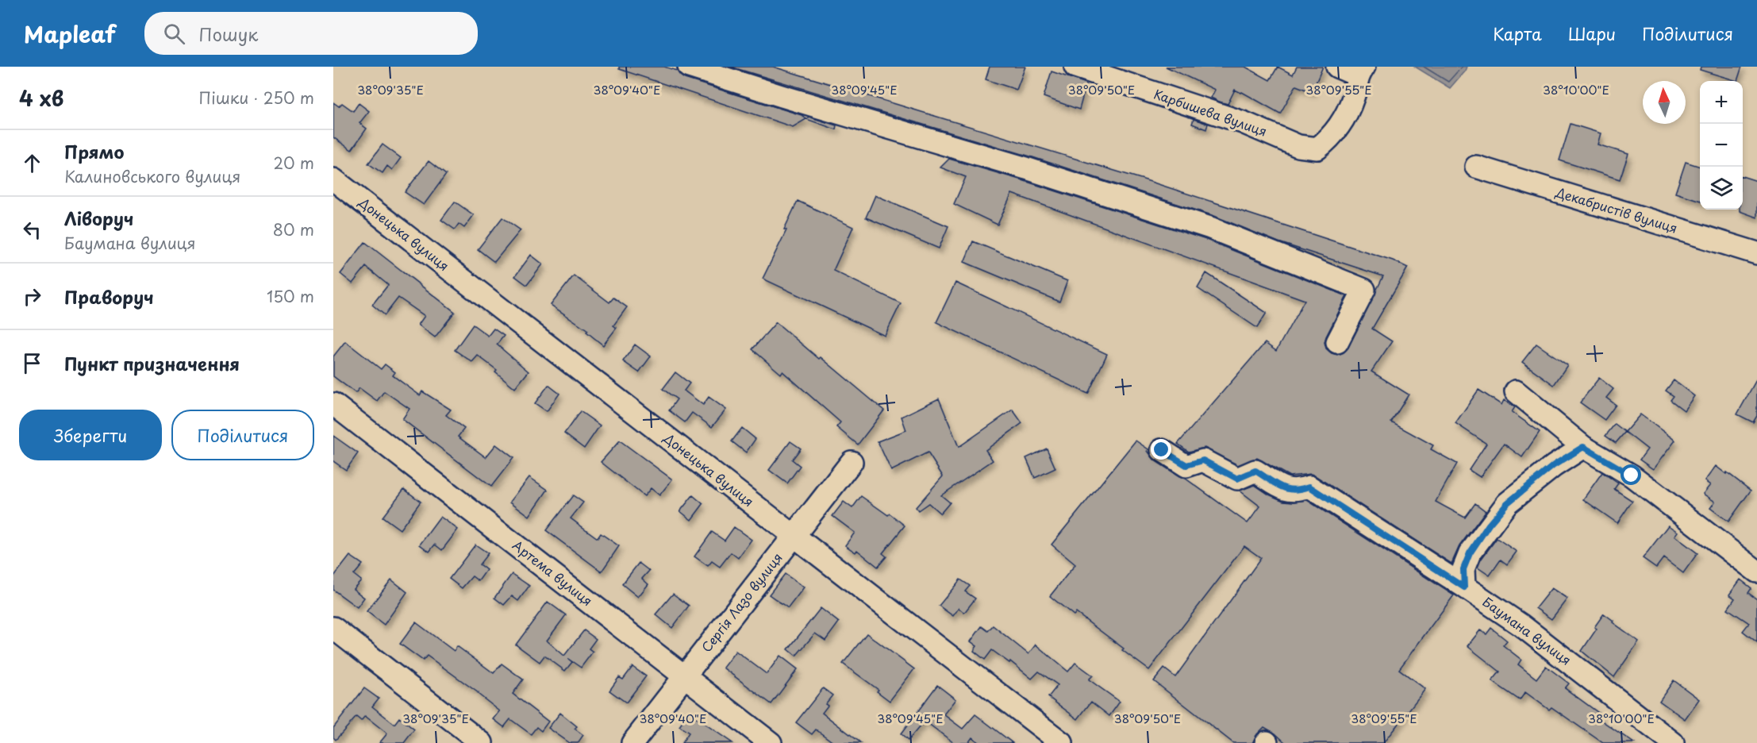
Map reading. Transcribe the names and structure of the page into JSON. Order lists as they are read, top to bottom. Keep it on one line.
{"streets":{"street":["Карбишева вулиця","Декабристів вулиця","Донецька вулиця","Артема вулиця","Сергія Лазо вулиця","Баумана вулиця"]},"crossings":[["Донецька вулиця","Сергія Лазо вулиця"],["Артема вулиця","Сергія Лазо вулиця"]],"north":"top","page":{"header":"Mapleaf","search":"Пошук","nav":["Карта","Шари","Поділитися"],"heading":["4 хв","Пішки · 250 m"],"map_buttons":["+","−"],"list":[["Прямо","Калиновського вулиця","20 m"],["Ліворуч","Баумана вулиця","80 m"],["Праворуч","150 m"],"Пункт призначення"],"buttons":["Зберегти","Поділитися"]},"coordinates":["38°09'35\"E","38°09'40\"E","38°09'45\"E","38°09'50\"E","38°09'55\"E","38°10'00\"E"]}
